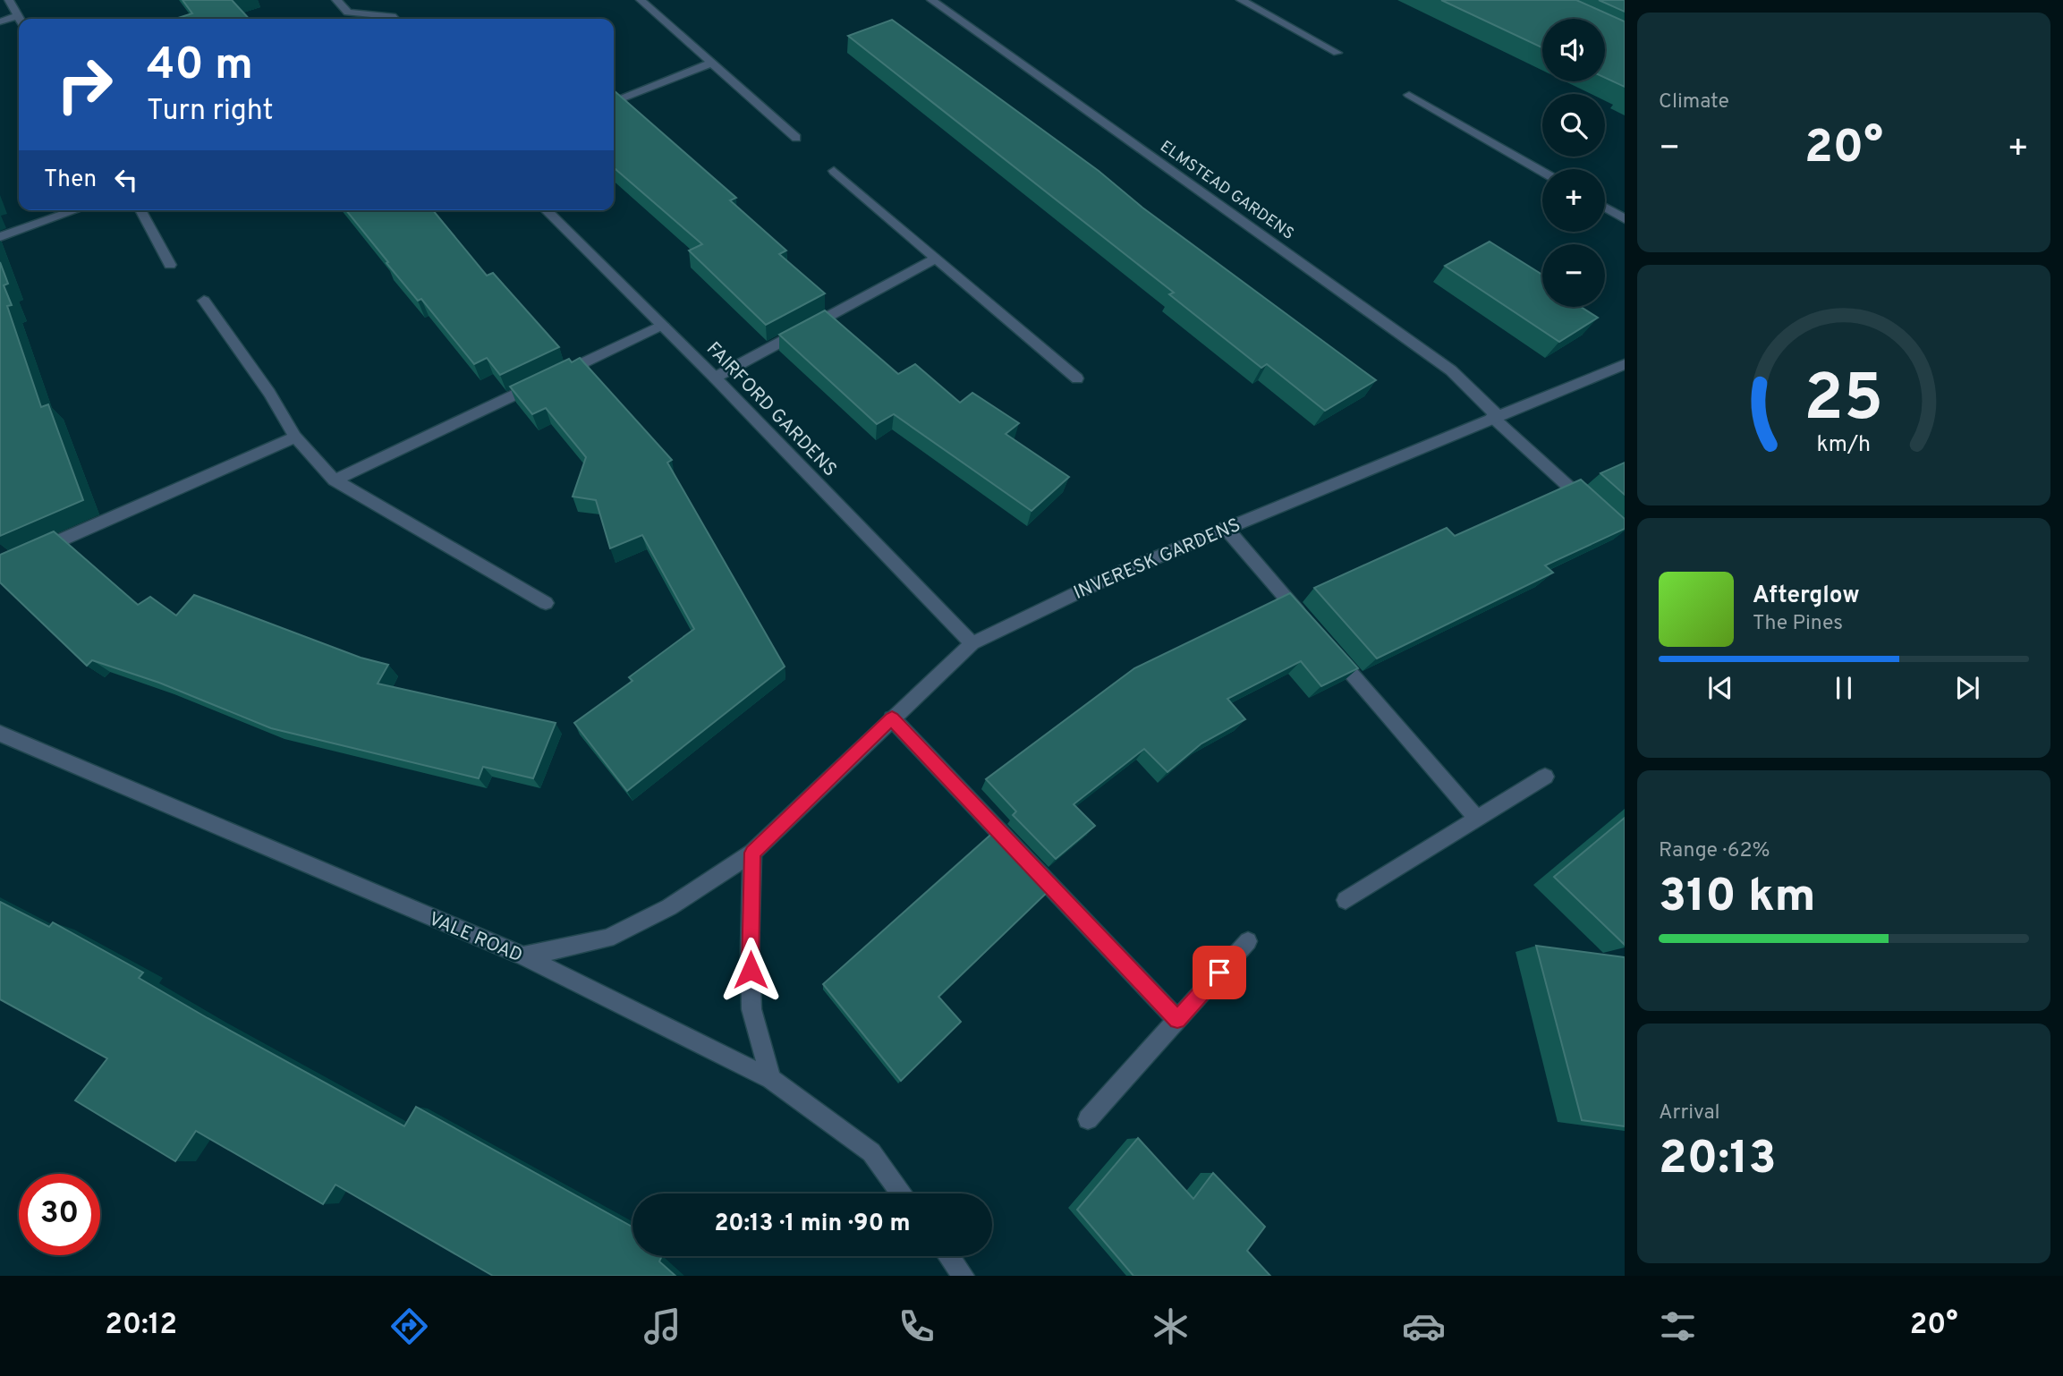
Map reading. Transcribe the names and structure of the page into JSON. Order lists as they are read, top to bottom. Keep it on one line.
{"streets":{"street":["ELMSTEAD GARDENS","FAIRFORD GARDENS","INVERESK GARDENS","VALE ROAD"]},"crossings":[["ELMSTEAD GARDENS","INVERESK GARDENS"],["FAIRFORD GARDENS","INVERESK GARDENS"],["INVERESK GARDENS","VALE ROAD"]],"page":{"tile":["Climate",["Range · 62%","310 km"],["Arrival","20:13"]],"map_buttons":["+","−"],"turn":["40 m","Turn right"],"heat":["−","20°","+"],"then":"Then","song":["Afterglow","The Pines"],"limit":"30","trip":"20:13 · 1 min · 90 m","tabs":["20:12","20°"],"gauge":["25","km/h"]}}
